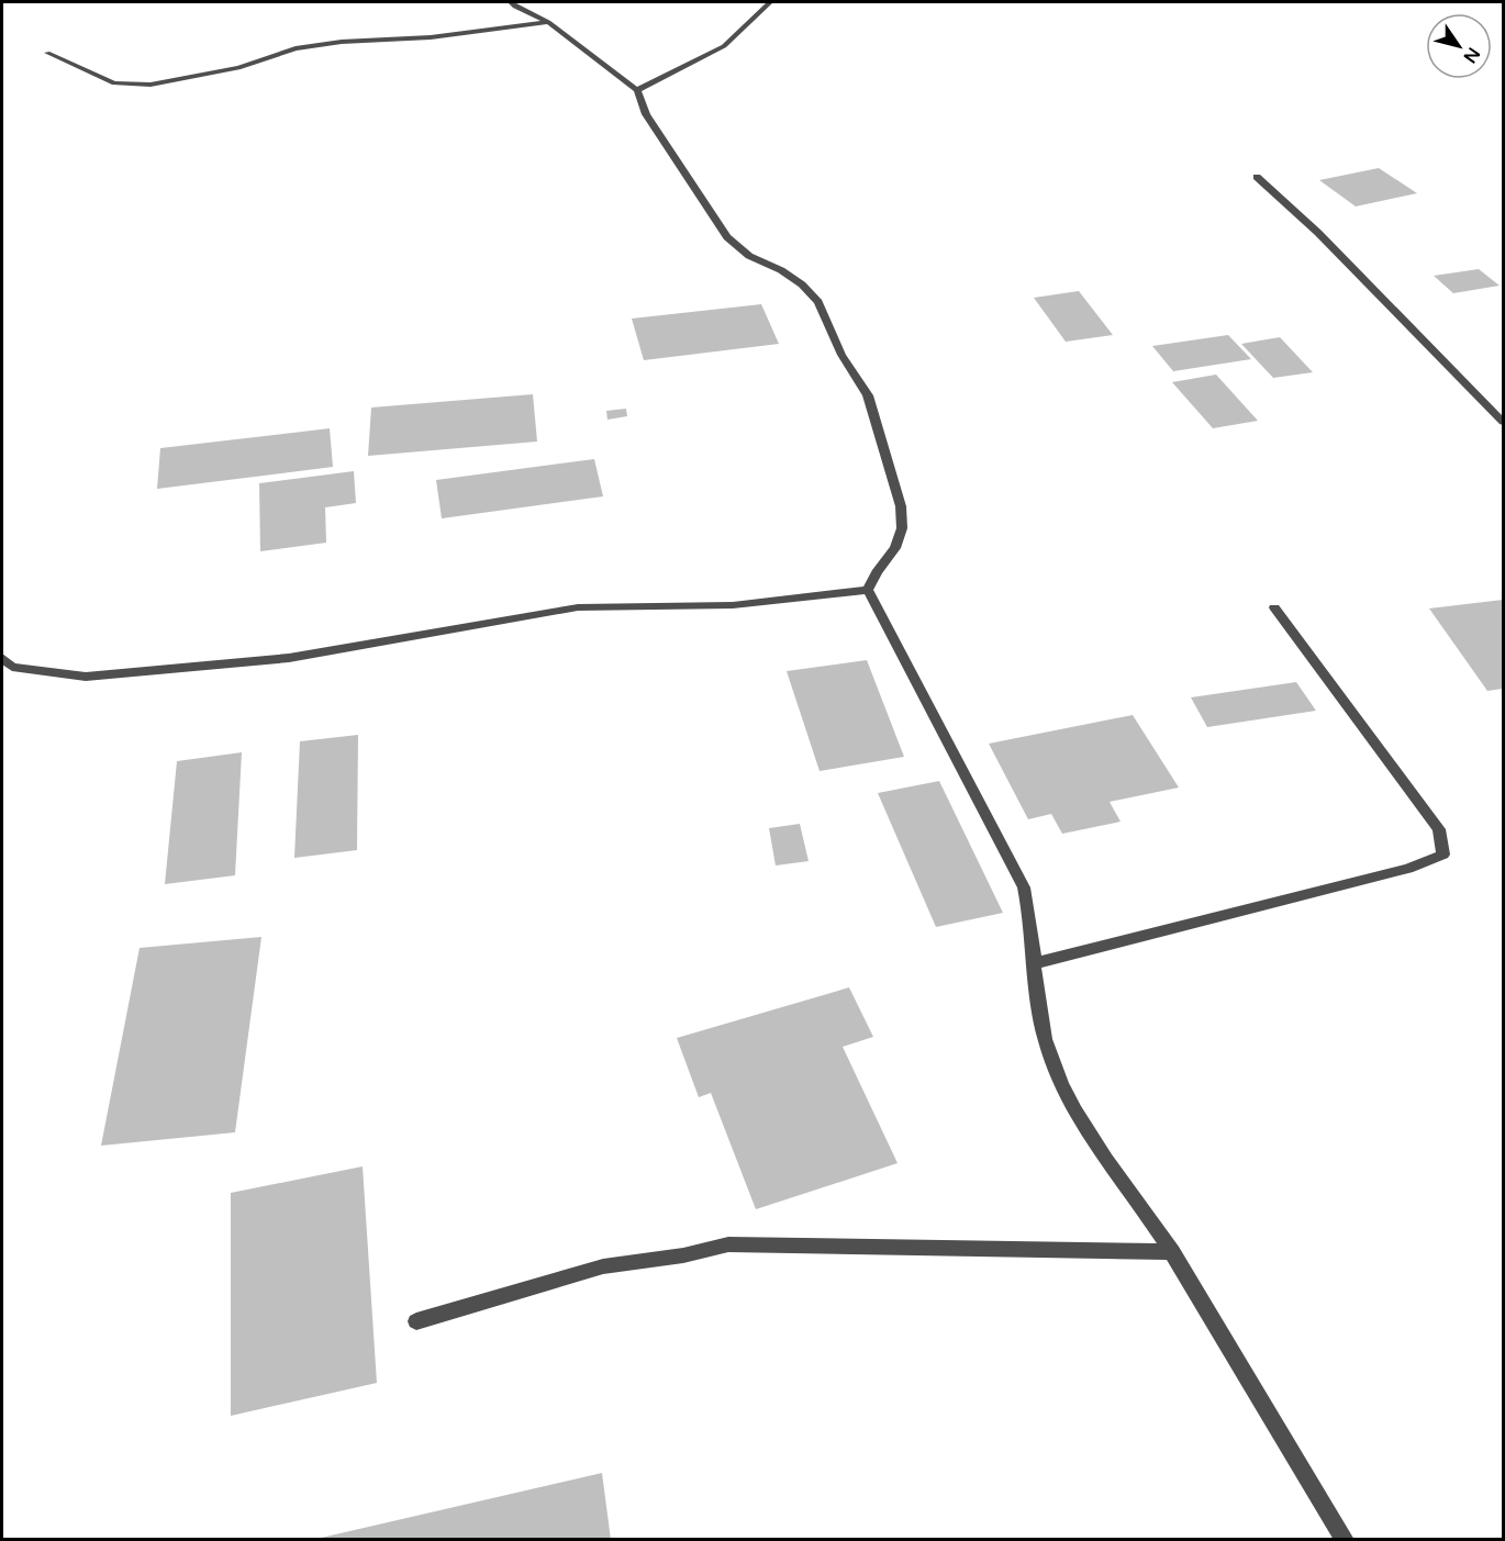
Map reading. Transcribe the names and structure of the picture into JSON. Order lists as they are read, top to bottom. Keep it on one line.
{"north":"bottom right"}
